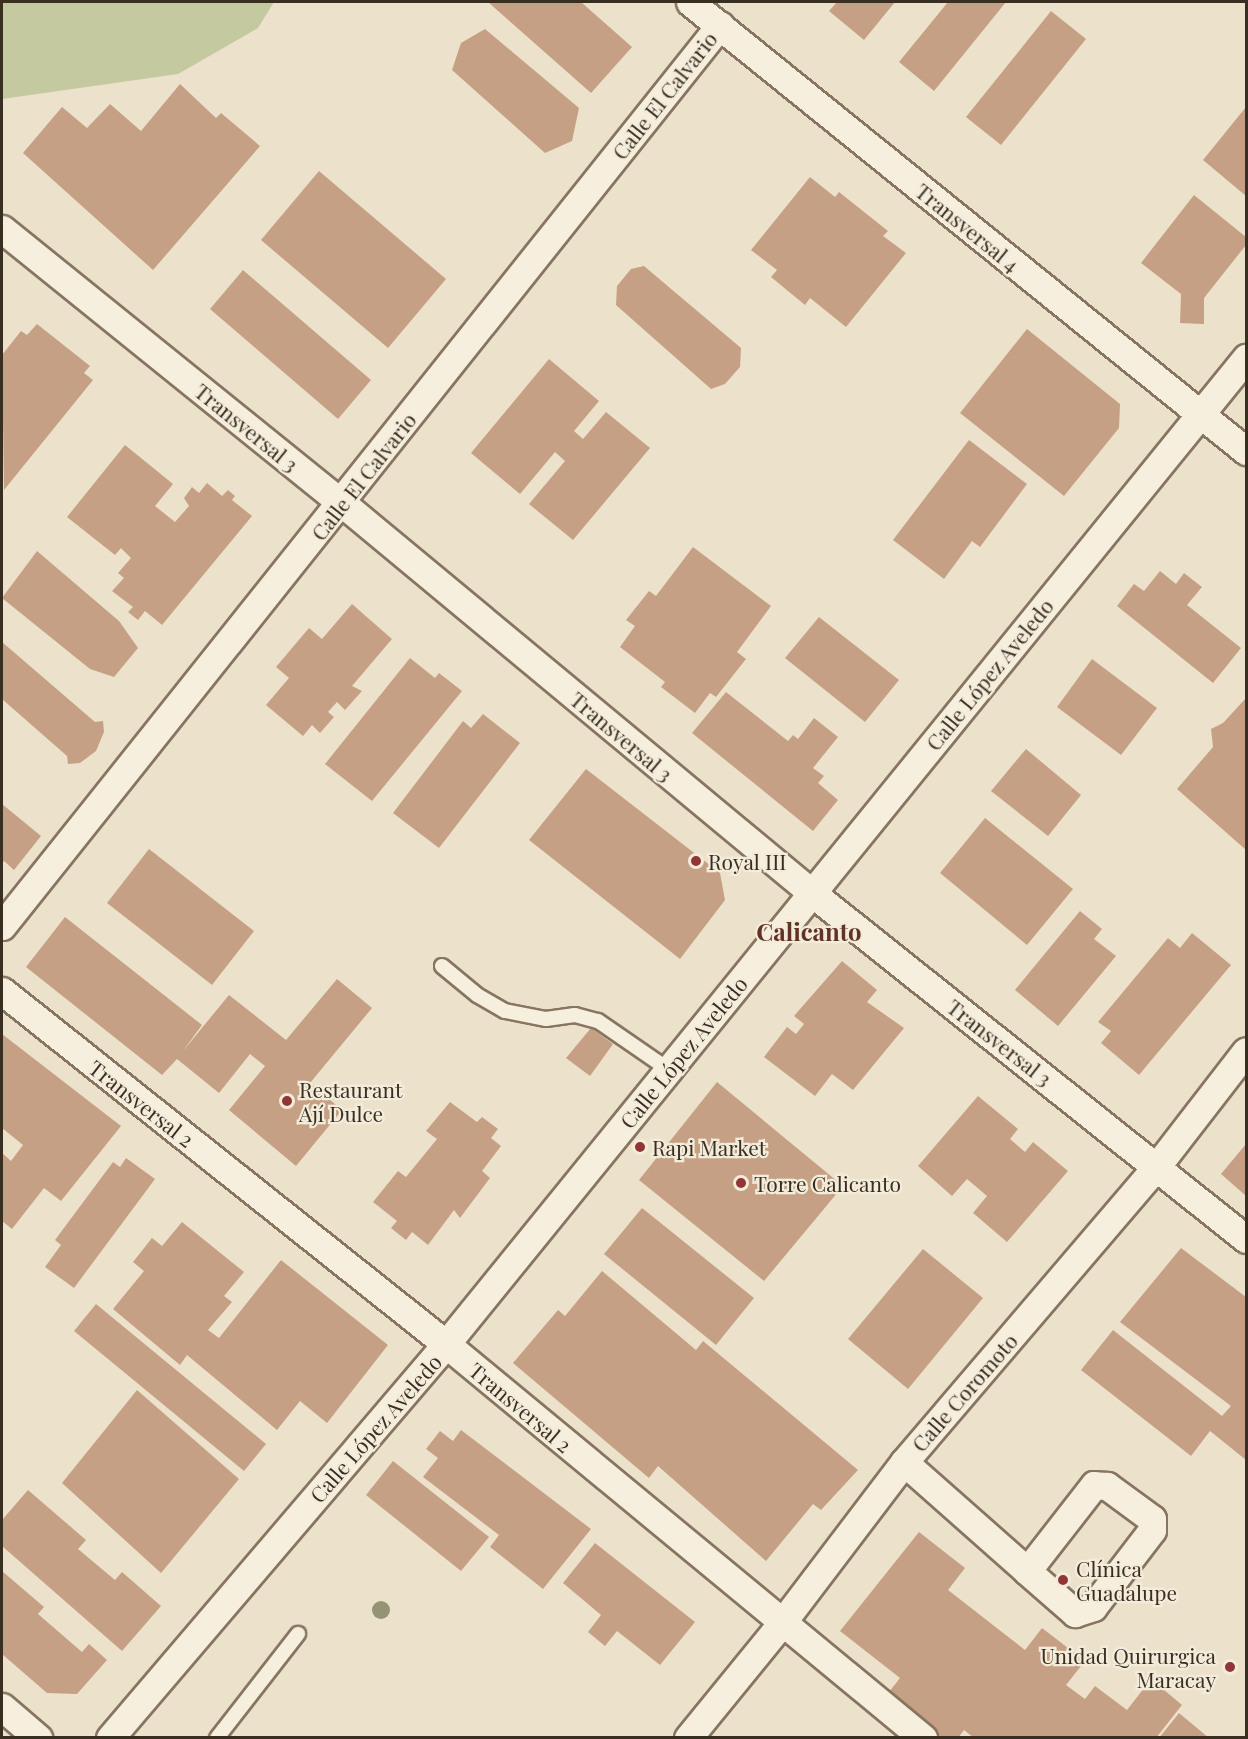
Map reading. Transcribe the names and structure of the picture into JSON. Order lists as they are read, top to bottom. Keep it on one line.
{"streets":{"street":["Calle El Calvario","Transversal 4","Transversal 3","Calle López Aveledo","Transversal 2","Calle Coromoto"]},"crossings":[["Calle El Calvario","Transversal 4"],["Calle El Calvario","Transversal 3"],["Transversal 4","Calle López Aveledo"],["Transversal 3","Calle López Aveledo"],["Transversal 3","Calle Coromoto"],["Calle López Aveledo","Transversal 2"],["Transversal 2","Calle Coromoto"]],"districts":["Calicanto"],"places":["Royal III","Restaurant Ají Dulce","Rapi Market","Torre Calicanto","Clínica Guadalupe","Unidad Quirurgica Maracay"]}
